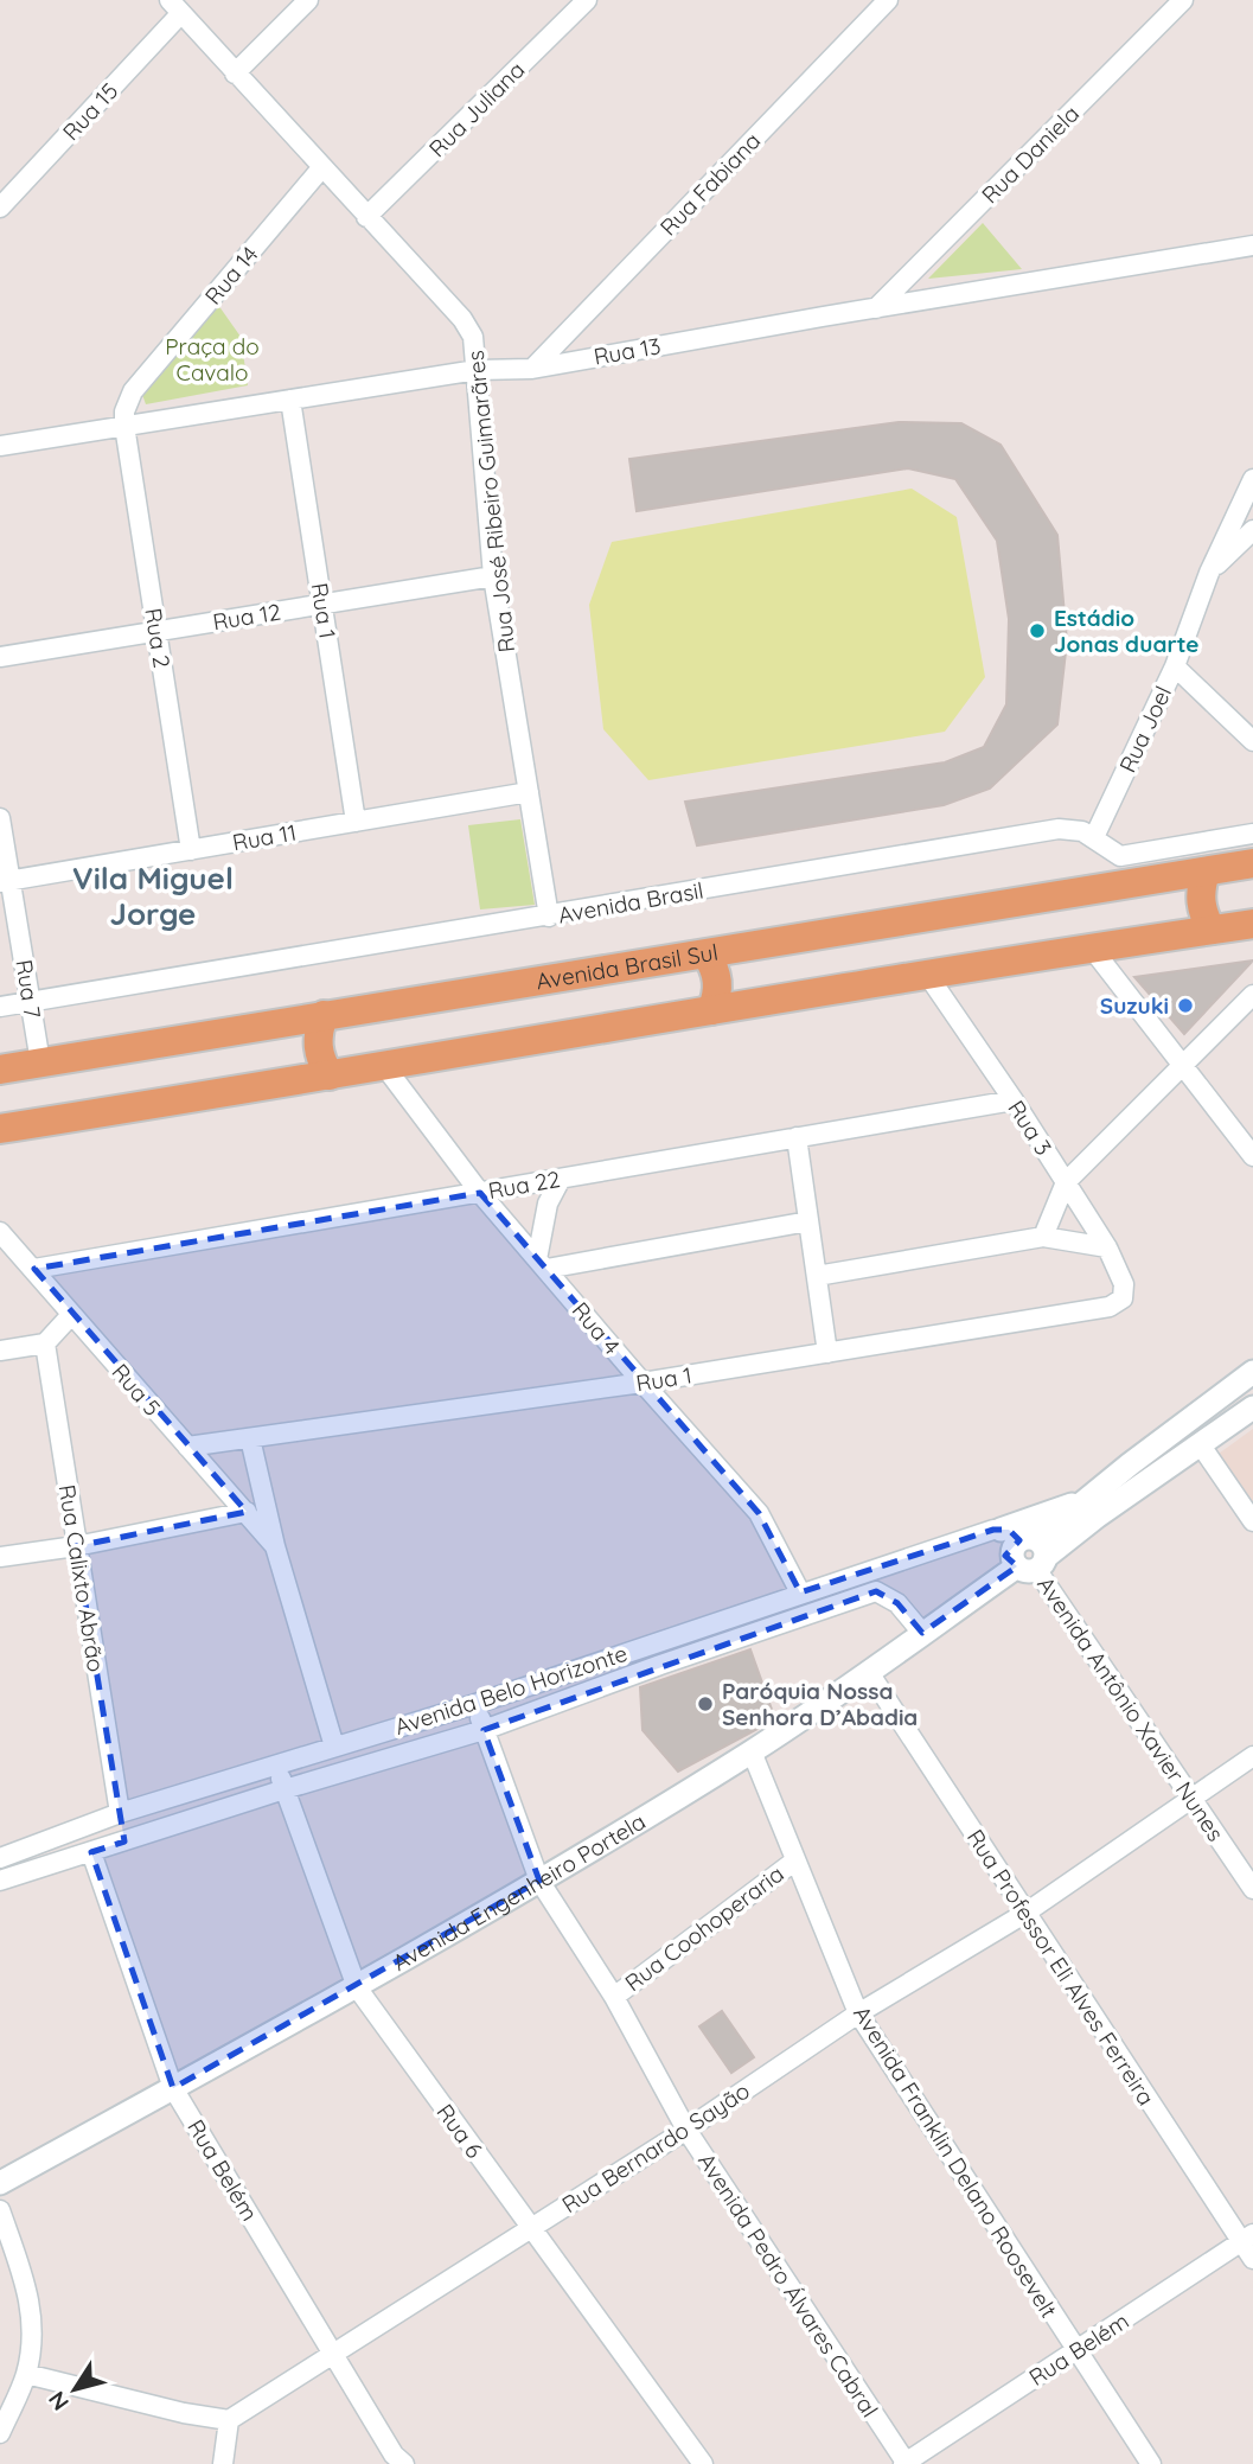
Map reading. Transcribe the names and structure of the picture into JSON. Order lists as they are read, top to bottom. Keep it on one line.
{"streets":{"main road":["Avenida Brasil Sul"],"street":["Rua Juliana","Rua 15","Rua Daniela","Rua Fabiana","Rua 14","Rua 13","Rua José Ribeiro Guimarãres","Rua 1","Rua 12","Rua 2","Rua Joel","Rua 11","Avenida Brasil","Rua 7","Rua 3","Rua 22","Rua 4","Rua 5","Rua Calixto Abrão","Avenida Belo Horizonte","Avenida Antônio Xavier Nunes","Avenida Engenheiro Portela","Rua Coohoperaria","Rua Professor Eli Alves Ferreira","Rua 6","Rua Bernardo Sayão","Avenida Franklin Delano Roosevelt","Rua Belém","Avenida Pedro Álvares Cabral"]},"crossings":[["Rua Juliana","Rua José Ribeiro Guimarãres"],["Rua 15","Rua José Ribeiro Guimarãres"],["Rua Daniela","Rua 13"],["Rua Fabiana","Rua 13"],["Rua 14","Rua 13"],["Rua 14","Rua José Ribeiro Guimarãres"],["Rua 14","Rua 2"],["Rua 13","Rua José Ribeiro Guimarãres"],["Rua 13","Rua 1"],["Rua 13","Rua 2"],["Rua José Ribeiro Guimarãres","Rua 12"],["Rua José Ribeiro Guimarãres","Rua 11"],["Rua José Ribeiro Guimarãres","Avenida Brasil"],["Rua 1","Rua 12"],["Rua 1","Rua 11"],["Rua 1","Rua 3"],["Rua 1","Rua 4"],["Rua 1","Rua 5"],["Rua 12","Rua 2"],["Rua 2","Rua 11"],["Rua Joel","Avenida Brasil"],["Rua 11","Rua 7"],["Avenida Brasil","Avenida Brasil Sul"],["Avenida Brasil","Rua 7"],["Avenida Brasil Sul","Rua 7"],["Rua 3","Rua 22"],["Rua 22","Rua 4"],["Rua 22","Rua 5"],["Rua 4","Avenida Belo Horizonte"],["Rua 5","Avenida Belo Horizonte"],["Rua Calixto Abrão","Avenida Belo Horizonte"],["Avenida Belo Horizonte","Avenida Antônio Xavier Nunes"],["Avenida Belo Horizonte","Avenida Engenheiro Portela"],["Avenida Belo Horizonte","Rua 6"],["Avenida Belo Horizonte","Rua Belém"],["Avenida Belo Horizonte","Avenida Pedro Álvares Cabral"],["Avenida Antônio Xavier Nunes","Avenida Engenheiro Portela"],["Avenida Antônio Xavier Nunes","Rua Bernardo Sayão"],["Avenida Engenheiro Portela","Rua Professor Eli Alves Ferreira"],["Avenida Engenheiro Portela","Rua 6"],["Avenida Engenheiro Portela","Avenida Franklin Delano Roosevelt"],["Avenida Engenheiro Portela","Rua Belém"],["Avenida Engenheiro Portela","Avenida Pedro Álvares Cabral"],["Rua Coohoperaria","Avenida Franklin Delano Roosevelt"],["Rua Coohoperaria","Avenida Pedro Álvares Cabral"],["Rua Professor Eli Alves Ferreira","Rua Bernardo Sayão"],["Rua Professor Eli Alves Ferreira","Rua Belém"],["Rua 6","Rua Bernardo Sayão"],["Rua Bernardo Sayão","Avenida Franklin Delano Roosevelt"],["Rua Bernardo Sayão","Rua Belém"],["Rua Bernardo Sayão","Avenida Pedro Álvares Cabral"],["Avenida Franklin Delano Roosevelt","Rua Belém"],["Rua Belém","Avenida Pedro Álvares Cabral"]],"districts":["Vila Miguel Jorge"],"parks":["Praça do Cavalo"],"places":["Estádio Jonas duarte","Suzuki","Paróquia Nossa Senhora D’Abadia"],"north":"bottom left"}
